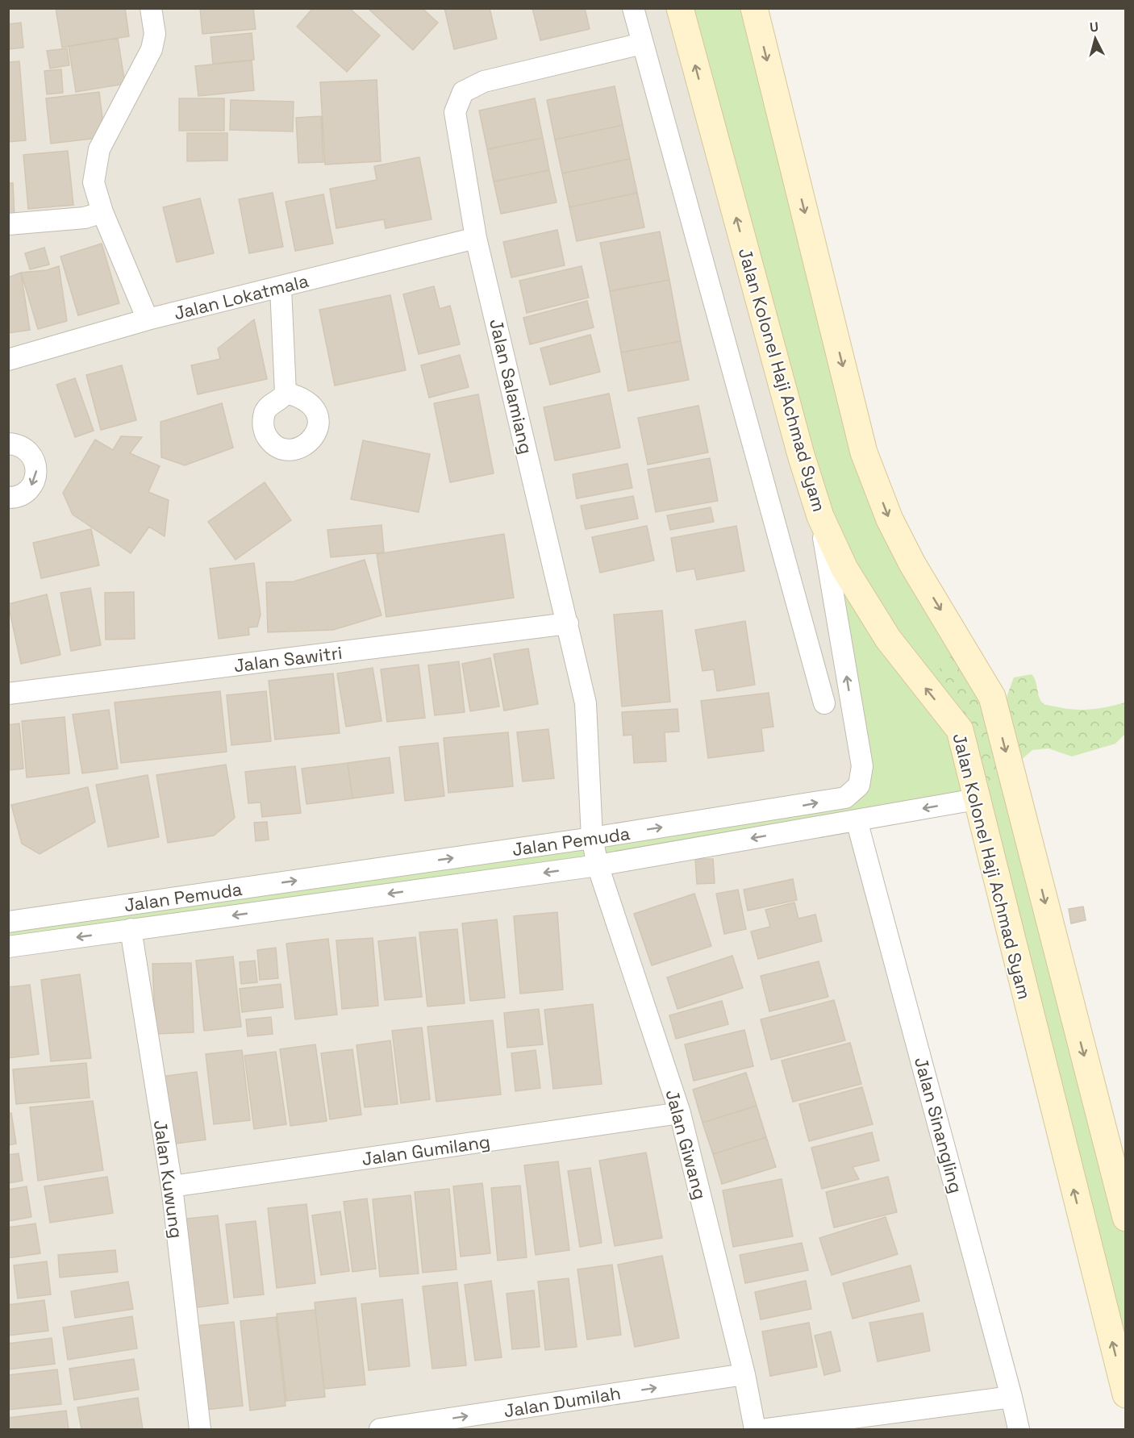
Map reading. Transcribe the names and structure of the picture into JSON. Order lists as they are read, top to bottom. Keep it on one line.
{"streets":{"main road":["Jalan Kolonel Haji Achmad Syam"],"street":["Jalan Lokatmala","Jalan Salamiang","Jalan Sawitri","Jalan Pemuda","Jalan Sinangling","Jalan Giwang","Jalan Gumilang","Jalan Kuwung","Jalan Dumilah"]},"crossings":[["Jalan Lokatmala","Jalan Salamiang"],["Jalan Kolonel Haji Achmad Syam","Jalan Pemuda"],["Jalan Salamiang","Jalan Sawitri"],["Jalan Salamiang","Jalan Pemuda"],["Jalan Salamiang","Jalan Giwang"],["Jalan Pemuda","Jalan Sinangling"],["Jalan Pemuda","Jalan Giwang"],["Jalan Pemuda","Jalan Kuwung"],["Jalan Giwang","Jalan Gumilang"],["Jalan Giwang","Jalan Dumilah"],["Jalan Gumilang","Jalan Kuwung"]],"one_way":["Jalan Dumilah"],"north":"top"}
